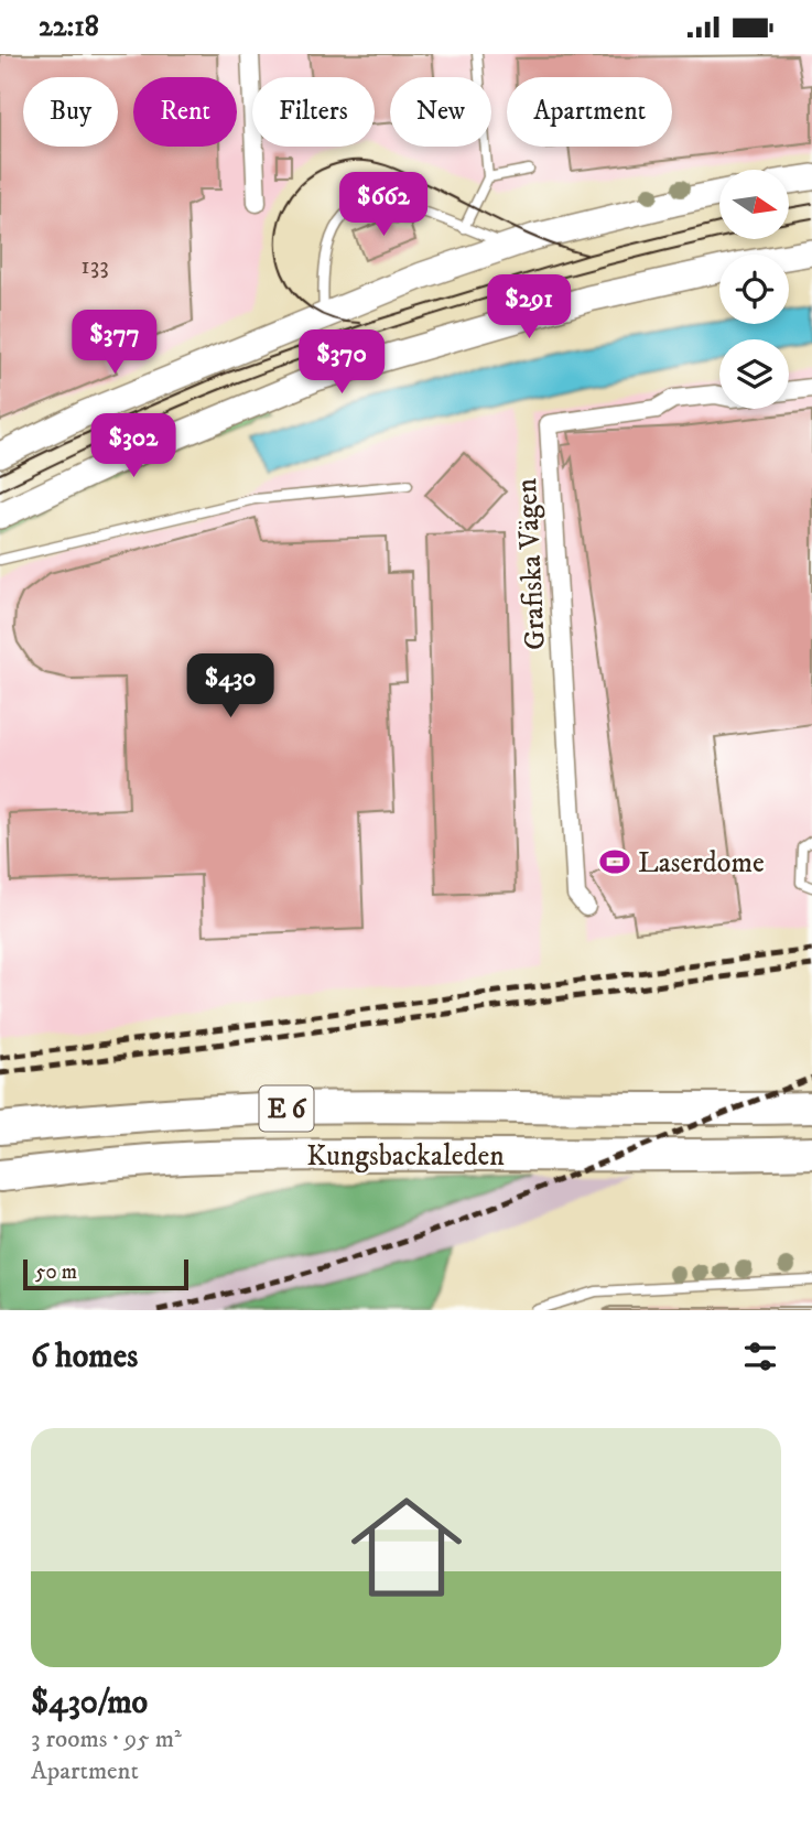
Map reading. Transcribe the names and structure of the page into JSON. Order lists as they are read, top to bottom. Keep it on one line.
{"streets":{"highway":["E 6","Kungsbackaleden"],"street":["Grafiska Vägen"]},"places":{"sports":["Laserdome"]},"house_numbers":["133"],"scale_bar":"50 m","north":"right","page":{"status":"22:18","chip":["Buy","Rent","Filters","New","Apartment"],"price":["$662","$291","$377","$370","$302","$430"],"scale":"50 m","heading":"6 homes","list":[{"name":"$430/mo","note":"3 rooms · 95 m² · Apartment"}]}}
